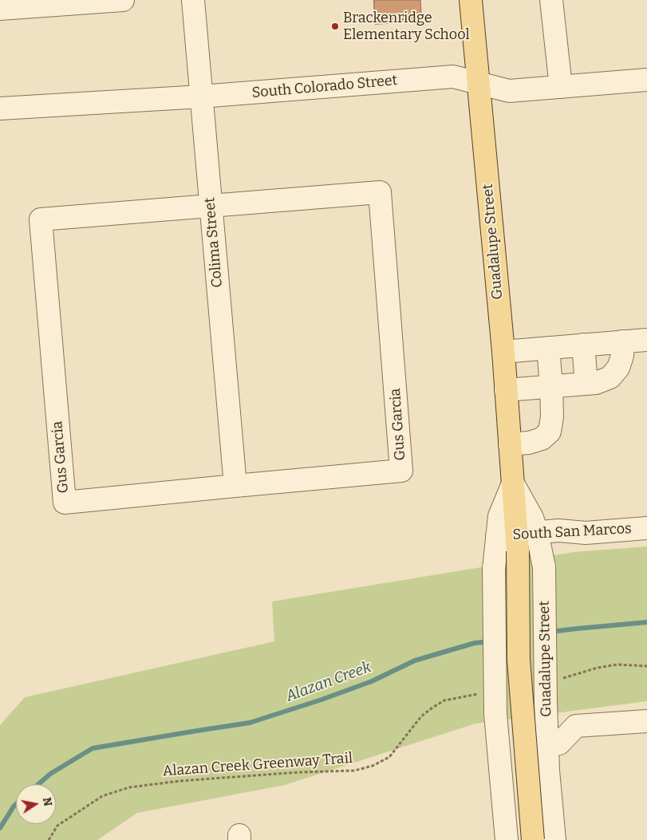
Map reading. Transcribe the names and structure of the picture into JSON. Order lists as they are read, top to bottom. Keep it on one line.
{"streets":{"main road":["Guadalupe Street"],"street":["South Colorado Street","Colima Street","Gus Garcia","South San Marcos"],"path":["Alazan Creek Greenway Trail"]},"crossings":[["South Colorado Street","Guadalupe Street"],["South Colorado Street","Colima Street"],["Guadalupe Street","South San Marcos"],["Colima Street","Gus Garcia"]],"water":["Alazan Creek"],"places":["Brackenridge Elementary School"],"north":"right"}
